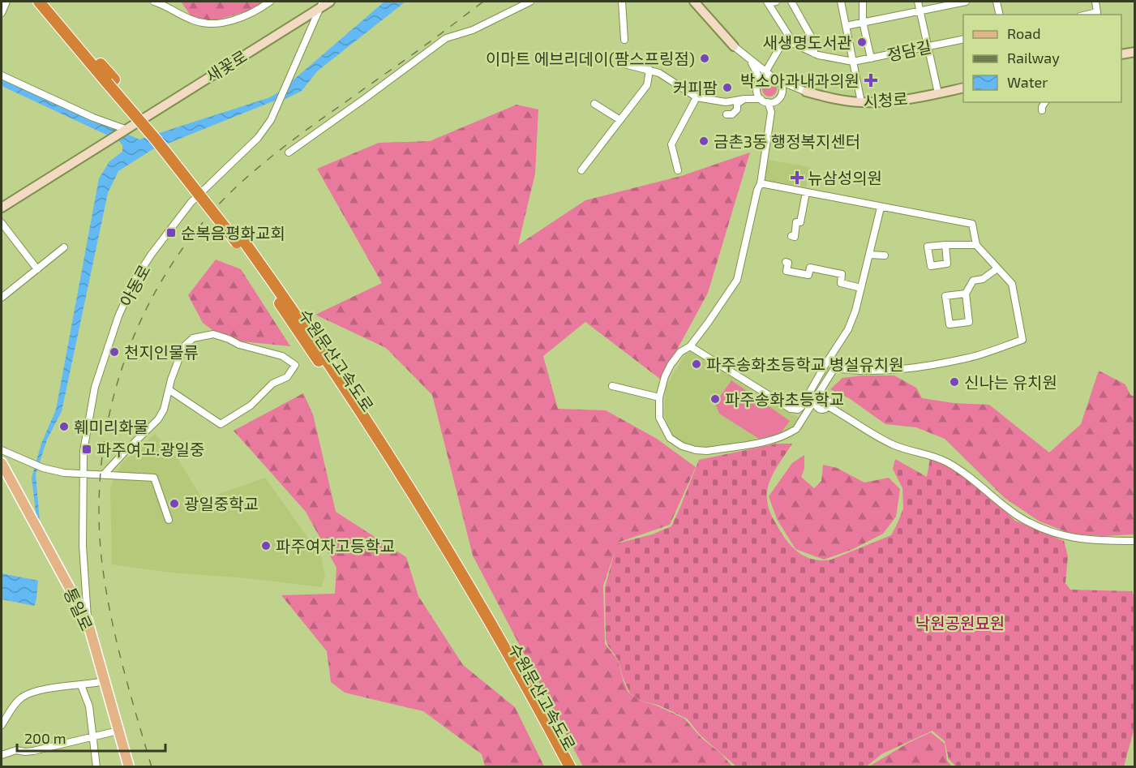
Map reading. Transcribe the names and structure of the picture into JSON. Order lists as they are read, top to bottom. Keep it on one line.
{"streets":{"highway":["수원문산고속도로"],"main road":["통일로"],"street":["정담길","새꽃로","시청로","아동로"]},"crossings":[["새꽃로","아동로"],["아동로","통일로"]],"parks":["낙원공원묘원"],"places":{"other":["새생명도서관","이마트 에브리데이(팜스프링점)","커피팜","금촌3동 행정복지센터","천지인물류","파주송화초등학교 병설유치원","신나는 유치원","파주송화초등학교","훼미리화물","광일중학교","파주여자고등학교"],"health":["박소아과내과의원","뉴삼성의원"],"transit":["순복음평화교회","파주여고.광일중"]},"legend":["Road","Railway","Water"],"scale_bar":"200 m"}
